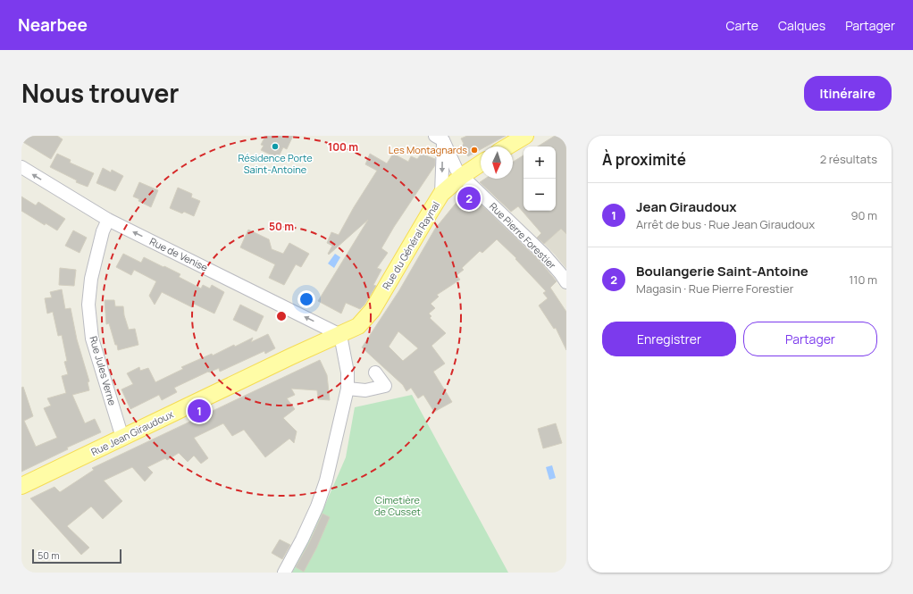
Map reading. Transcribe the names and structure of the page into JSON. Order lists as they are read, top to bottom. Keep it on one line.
{"streets":{"main road":["Rue du Général Raynal","Rue Jean Giraudoux"],"street":["Rue Pierre Forestier","Rue de Venise","Rue Jules Verne"]},"crossings":[["Rue Pierre Forestier","Rue du Général Raynal"],["Rue du Général Raynal","Rue de Venise"],["Rue du Général Raynal","Rue Jean Giraudoux"],["Rue de Venise","Rue Jules Verne"],["Rue de Venise","Rue Jean Giraudoux"],["Rue Jules Verne","Rue Jean Giraudoux"]],"one_way":["Rue de Venise"],"parks":["Cimetière de Cusset"],"places":["Résidence Porte Saint-Antoine","Les Montagnards"],"scale_bar":"50 m","north":"bottom","page":{"header":"Nearbee","nav":["Carte","Calques","Partager"],"title":"Nous trouver","buttons":["Itinéraire",["Enregistrer","Partager"]],"heading":["À proximité","2 résultats"],"map_buttons":["+","−"],"list":[{"mark":"1","name":"Jean Giraudoux","note":"Arrêt de bus · Rue Jean Giraudoux","value":"90 m"},{"mark":"2","name":"Boulangerie Saint-Antoine","note":"Magasin · Rue Pierre Forestier","value":"110 m"}],"pins":["2","1"],"scale":"50 m"},"rings":["100 m","50 m"]}
